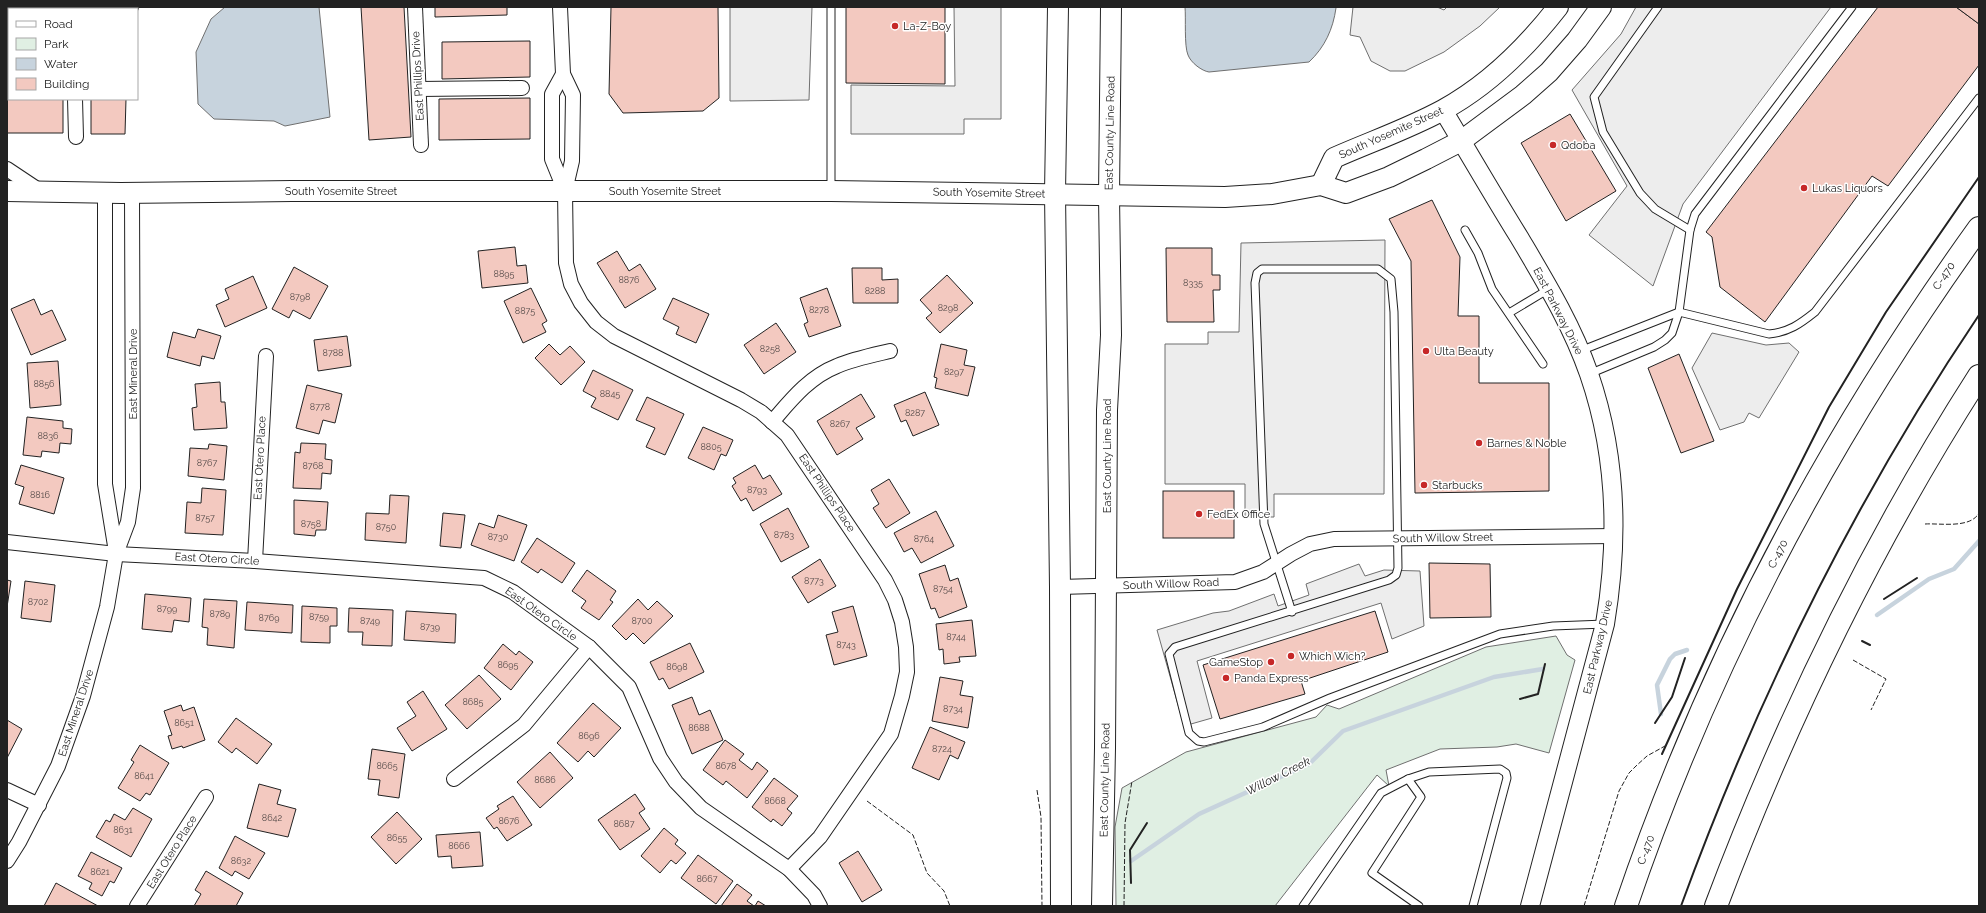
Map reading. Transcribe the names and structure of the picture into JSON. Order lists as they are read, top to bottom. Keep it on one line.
{"streets":{"highway":["C-470"],"main road":["East County Line Road","South Yosemite Street"],"street":["East Phillips Drive","East Parkway Drive","East Mineral Drive","East Otero Place","East Phillips Place","South Willow Street","East Otero Circle","South Willow Road"]},"crossings":[["East County Line Road","South Yosemite Street"],["East County Line Road","South Willow Road"],["South Yosemite Street","East Parkway Drive"],["South Yosemite Street","East Mineral Drive"],["South Yosemite Street","East Phillips Place"],["East Parkway Drive","South Willow Street"],["East Mineral Drive","East Otero Circle"],["East Otero Place","East Otero Circle"],["East Phillips Place","East Otero Circle"],["South Willow Street","South Willow Road"]],"water":["Willow Creek"],"places":["La-Z-Boy","Qdoba","Lukas Liquors","Ulta Beauty","Barnes & Noble","Starbucks","FedEx Office","Which Wich?","GameStop","Panda Express"],"house_numbers":["8895","8876","8335","8288","8798","8298","8278","8875","8258","8788","8297","8856","8845","8778","8287","8267","8836","8805","8767","8768","8793","8816","8757","8758","8750","8783","8730","8764","8773","8754","8702","8799","8789","8759","8769","8749","8700","8739","8744","8743","8695","8698","8685","8734","8651","8688","8696","8724","8665","8678","8641","8686","8668","8642","8676","8687","8631","8655","8666","8632","8621","8667"],"legend":["Road","Park","Water","Building"]}
